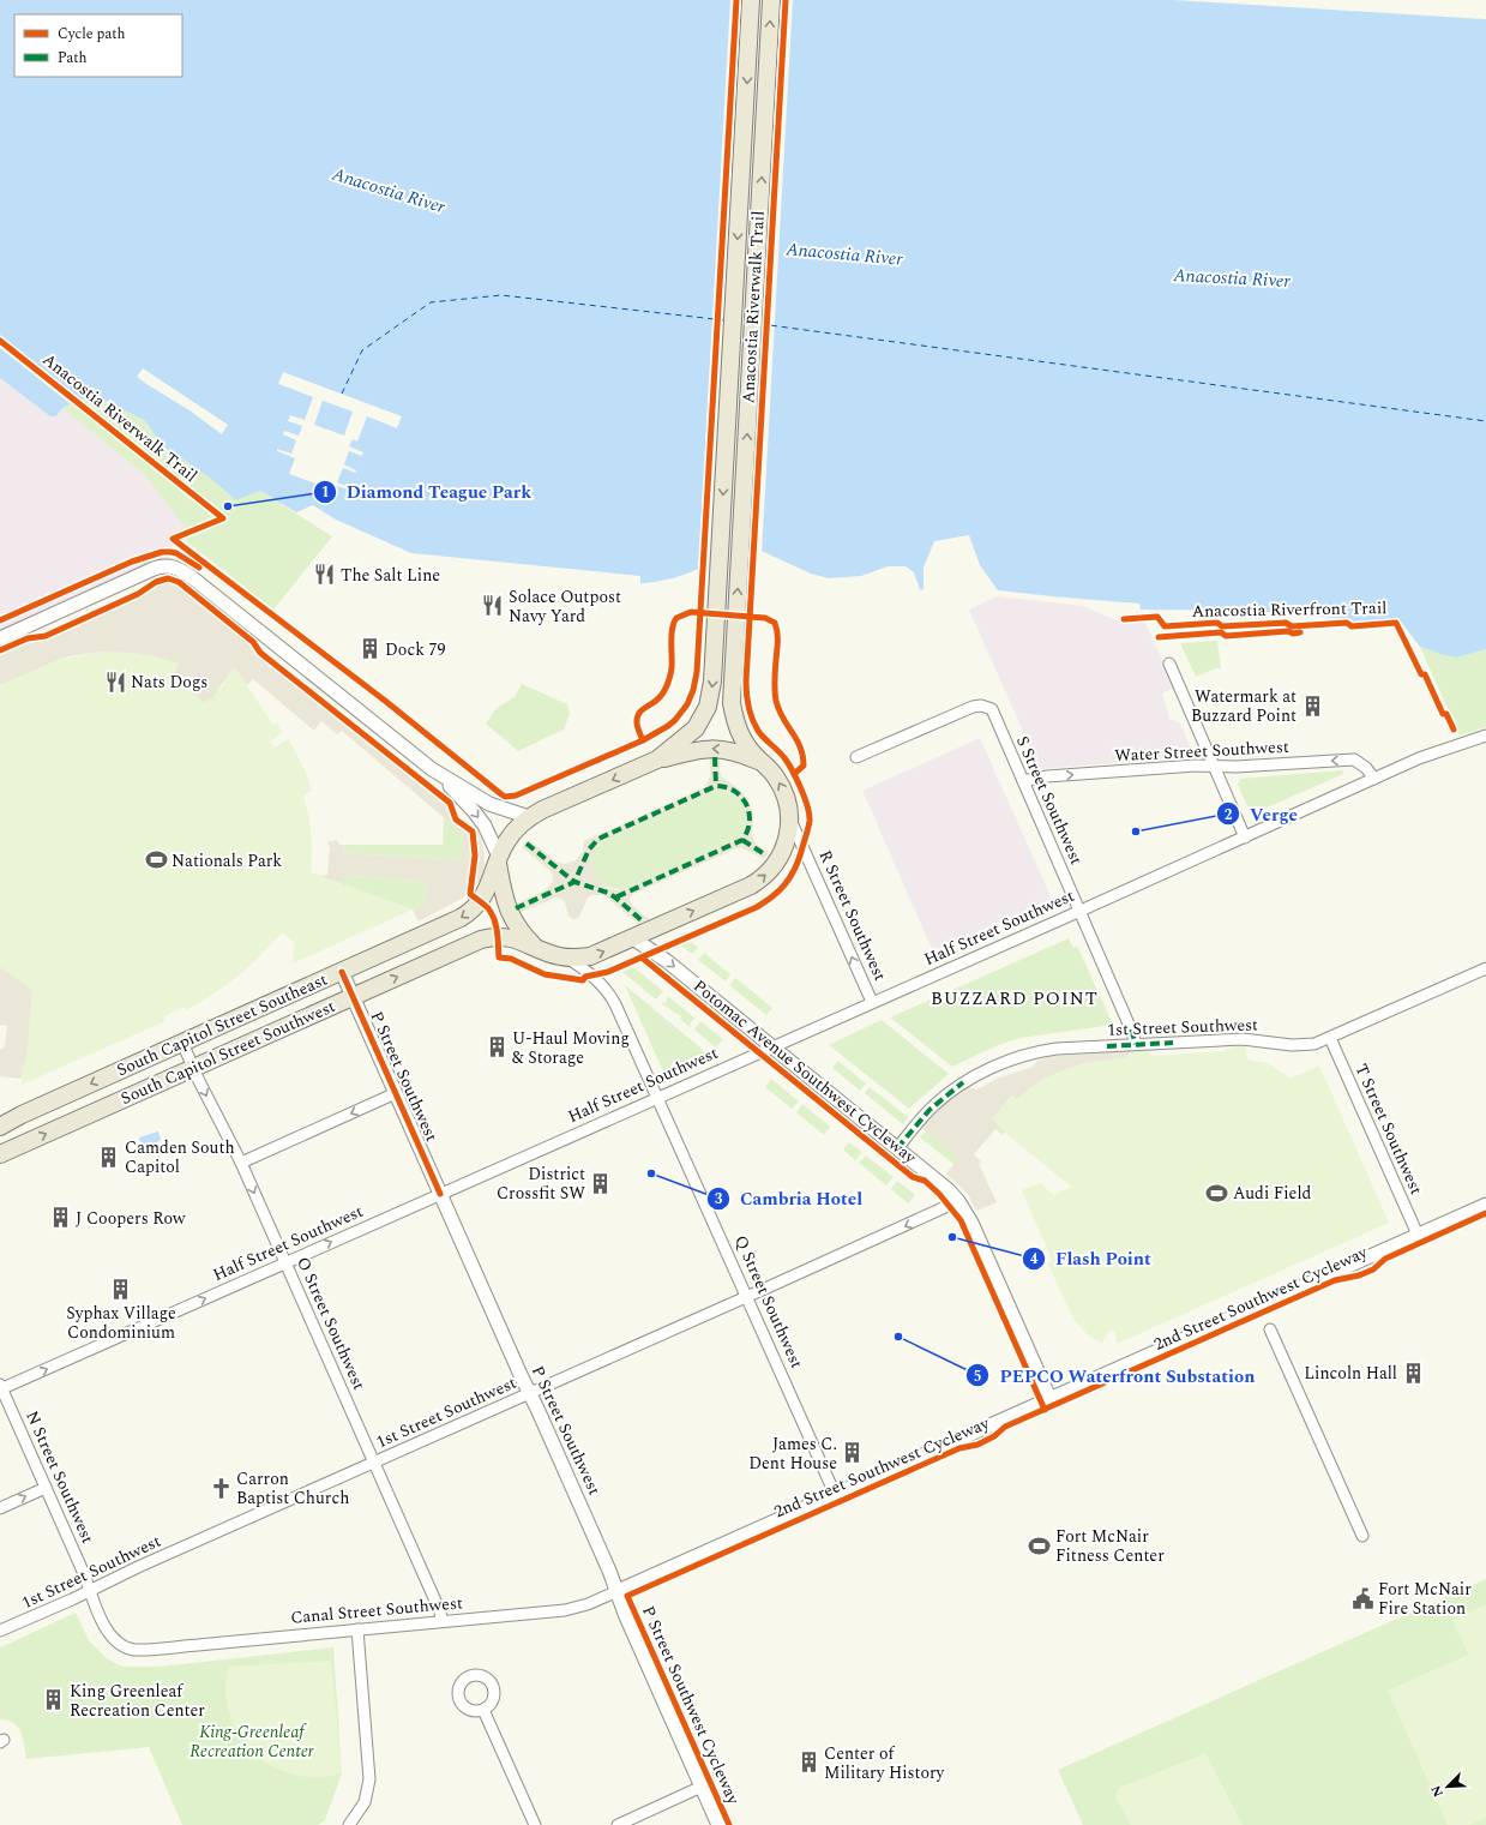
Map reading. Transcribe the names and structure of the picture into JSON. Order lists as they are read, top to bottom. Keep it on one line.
{"streets":{"main road":["South Capitol Street Southeast","South Capitol Street Southwest"],"street":["Water Street Southwest","S Street Southwest","R Street Southwest","Half Street Southwest","1st Street Southwest","P Street Southwest","T Street Southwest","Q Street Southwest","O Street Southwest","N Street Southwest","Canal Street Southwest"],"cycle path":["Anacostia Riverwalk Trail","Anacostia Riverfront Trail","Potomac Avenue Southwest Cycleway","2nd Street Southwest Cycleway"]},"crossings":[["Water Street Southwest","S Street Southwest"],["Water Street Southwest","Half Street Southwest"],["S Street Southwest","Half Street Southwest"],["S Street Southwest","1st Street Southwest"],["R Street Southwest","Half Street Southwest"],["R Street Southwest","South Capitol Street Southwest"],["Half Street Southwest","P Street Southwest"],["Half Street Southwest","Q Street Southwest"],["Half Street Southwest","O Street Southwest"],["Half Street Southwest","N Street Southwest"],["South Capitol Street Southeast","South Capitol Street Southwest"],["South Capitol Street Southeast","P Street Southwest"],["South Capitol Street Southeast","O Street Southwest"],["1st Street Southwest","P Street Southwest"],["1st Street Southwest","T Street Southwest"],["1st Street Southwest","Q Street Southwest"],["1st Street Southwest","O Street Southwest"],["1st Street Southwest","N Street Southwest"],["South Capitol Street Southwest","P Street Southwest"],["South Capitol Street Southwest","Q Street Southwest"],["South Capitol Street Southwest","O Street Southwest"],["P Street Southwest","Canal Street Southwest"],["O Street Southwest","Canal Street Southwest"],["N Street Southwest","Canal Street Southwest"]],"one_way":["R Street Southwest","South Capitol Street Southeast","South Capitol Street Southwest"],"districts":["BUZZARD POINT"],"water":["Anacostia River"],"parks":["King-Greenleaf Recreation Center"],"places":{"other":["Diamond Teague Park","Verge","Cambria Hotel","Flash Point","PEPCO Waterfront Substation"],"restaurant":["The Salt Line","Solace Outpost Navy Yard","Nats Dogs"],"building":["Dock 79","Watermark at Buzzard Point","U-Haul Moving & Storage","Camden South Capitol","District Crossfit SW","J Coopers Row","Syphax Village Condominium","Lincoln Hall","James C. Dent House","King Greenleaf Recreation Center","Center of Military History"],"sports":["Nationals Park","Audi Field","Fort McNair Fitness Center"],"church":["Carron Baptist Church"],"public building":["Fort McNair Fire Station"]},"legend":["Cycle path","Path"],"north":"bottom left"}
